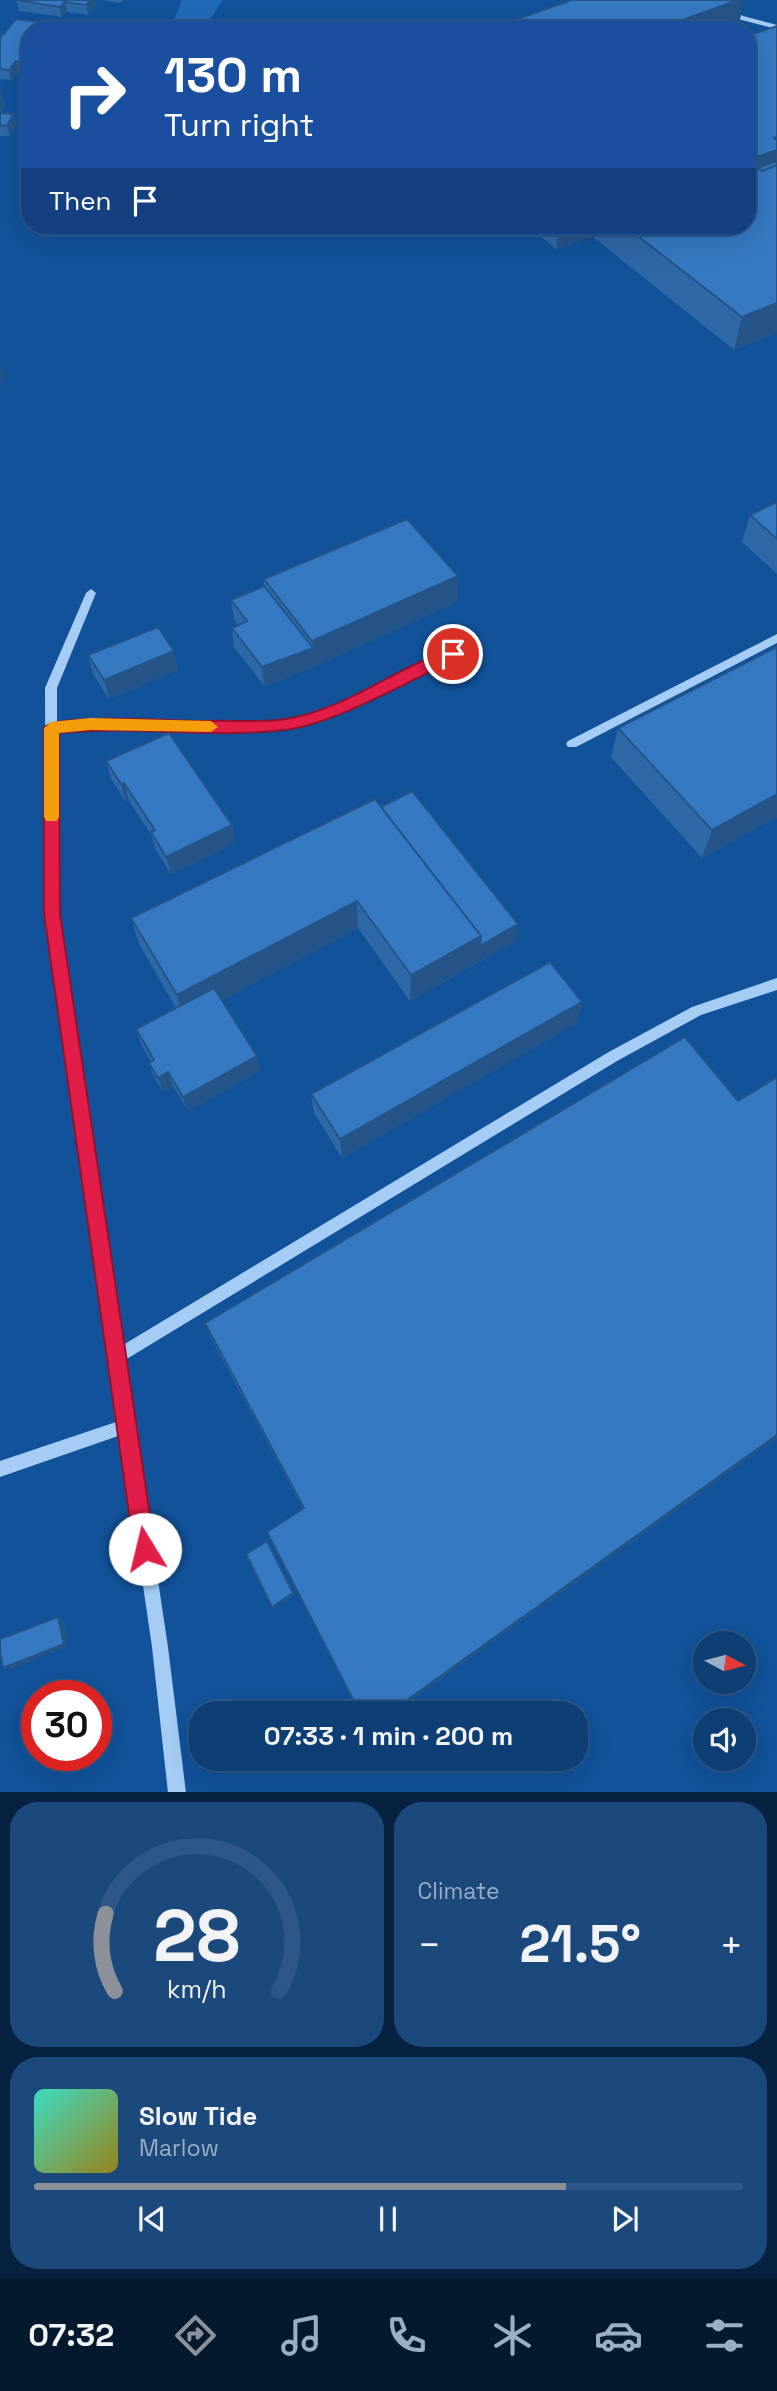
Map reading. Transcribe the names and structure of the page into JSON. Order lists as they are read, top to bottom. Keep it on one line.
{"north":"right","page":{"turn":["130 m","Turn right"],"then":"Then","limit":"30","trip":"07:33 · 1 min · 200 m","tile":"Climate","heat":["−","21.5°","+"],"song":["Slow Tide","Marlow"],"tabs":"07:32","gauge":["28","km/h"]}}
